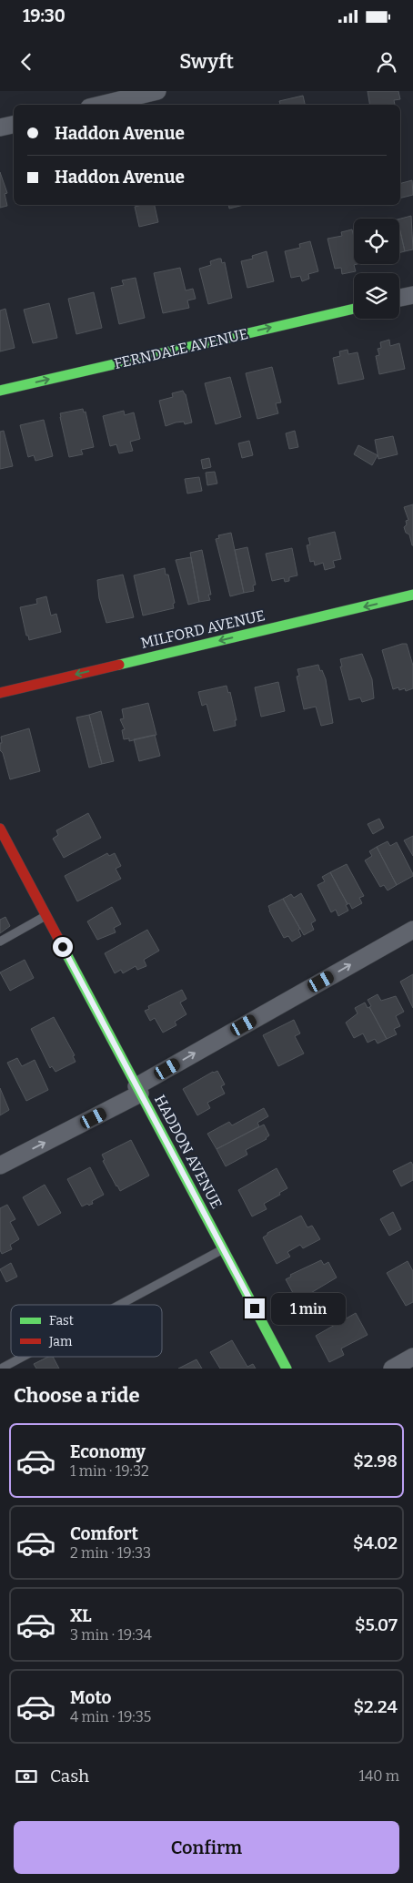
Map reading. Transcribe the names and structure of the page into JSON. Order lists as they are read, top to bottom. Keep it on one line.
{"streets":{"street":["FERNDALE AVENUE","MILFORD AVENUE","HADDON AVENUE"]},"one_way":["FERNDALE AVENUE","MILFORD AVENUE"],"legend":["Fast","Jam"],"page":{"status":"19:30","header":"Swyft","banner":["Haddon Avenue","Haddon Avenue"],"bubble":"1 min","heading":"Choose a ride","list":[{"name":"Economy","note":"1 min · 19:32","value":"$2.98"},{"name":"Comfort","note":"2 min · 19:33","value":"$4.02"},{"name":"XL","note":"3 min · 19:34","value":"$5.07"},{"name":"Moto","note":"4 min · 19:35","value":"$2.24"}],"pay":["Cash","140 m"],"buttons":"Confirm"}}
